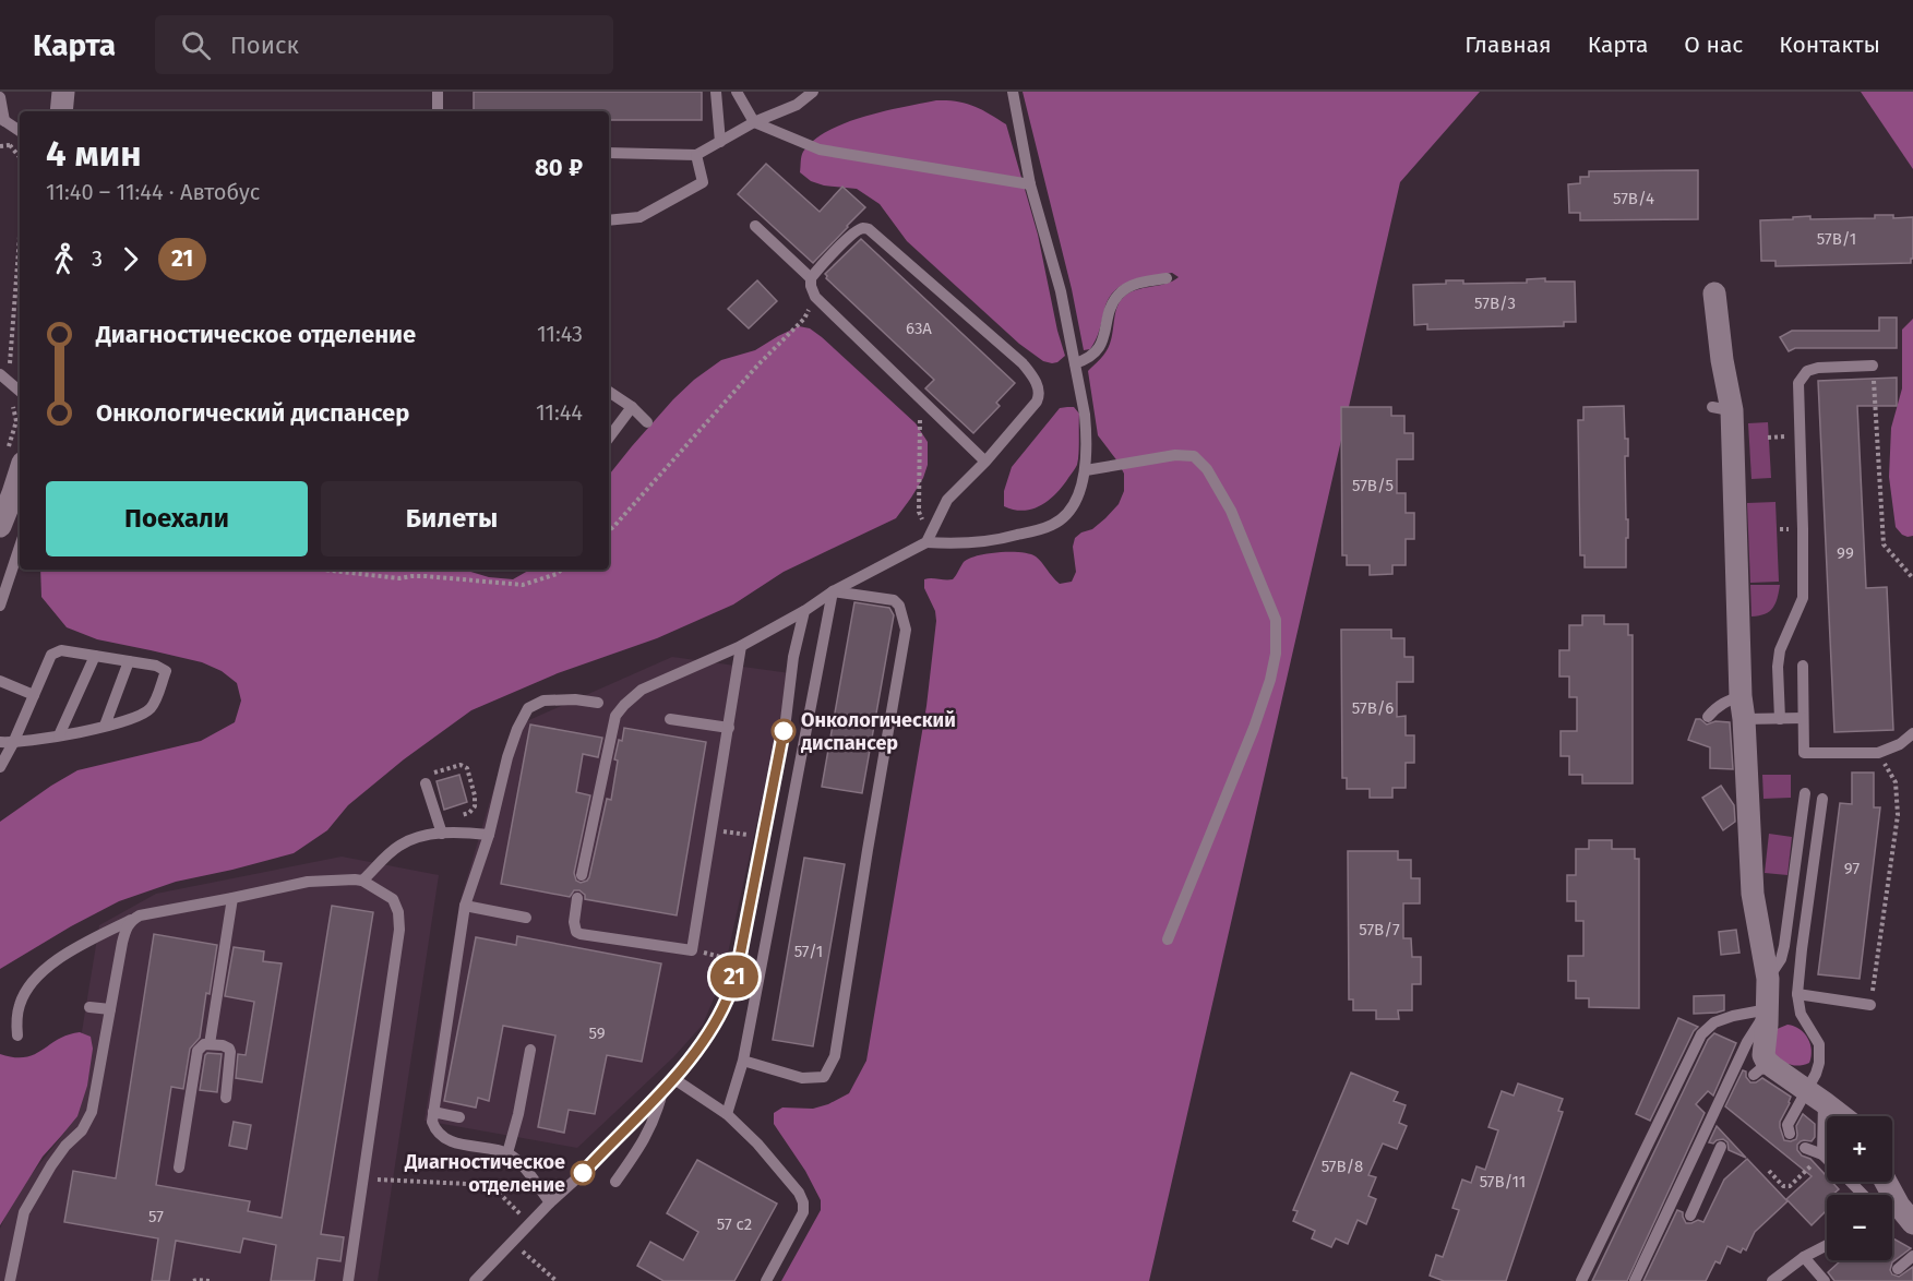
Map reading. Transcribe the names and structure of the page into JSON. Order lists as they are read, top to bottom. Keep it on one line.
{"places":["Онкологический диспансер","Диагностическое отделение"],"lines":["bus line 21"],"house_numbers":["57В/4","57В/1","57В/3","63А","57В/5","99","57В/6","97","57В/7","57/1","59","57В/8","57В/11","57","57 с2"],"page":{"header":"Карта","search":"Поиск","nav":["Главная","Карта","О нас","Контакты"],"on_map":"21","heading":["4 мин","11:40 – 11:44 · Автобус","80 ₽"],"legs":["3","21"],"list":[{"name":"Диагностическое отделение","value":"11:43"},{"name":"Онкологический диспансер","value":"11:44"}],"buttons":["Поехали","Билеты"],"map_buttons":["+","−"]}}
